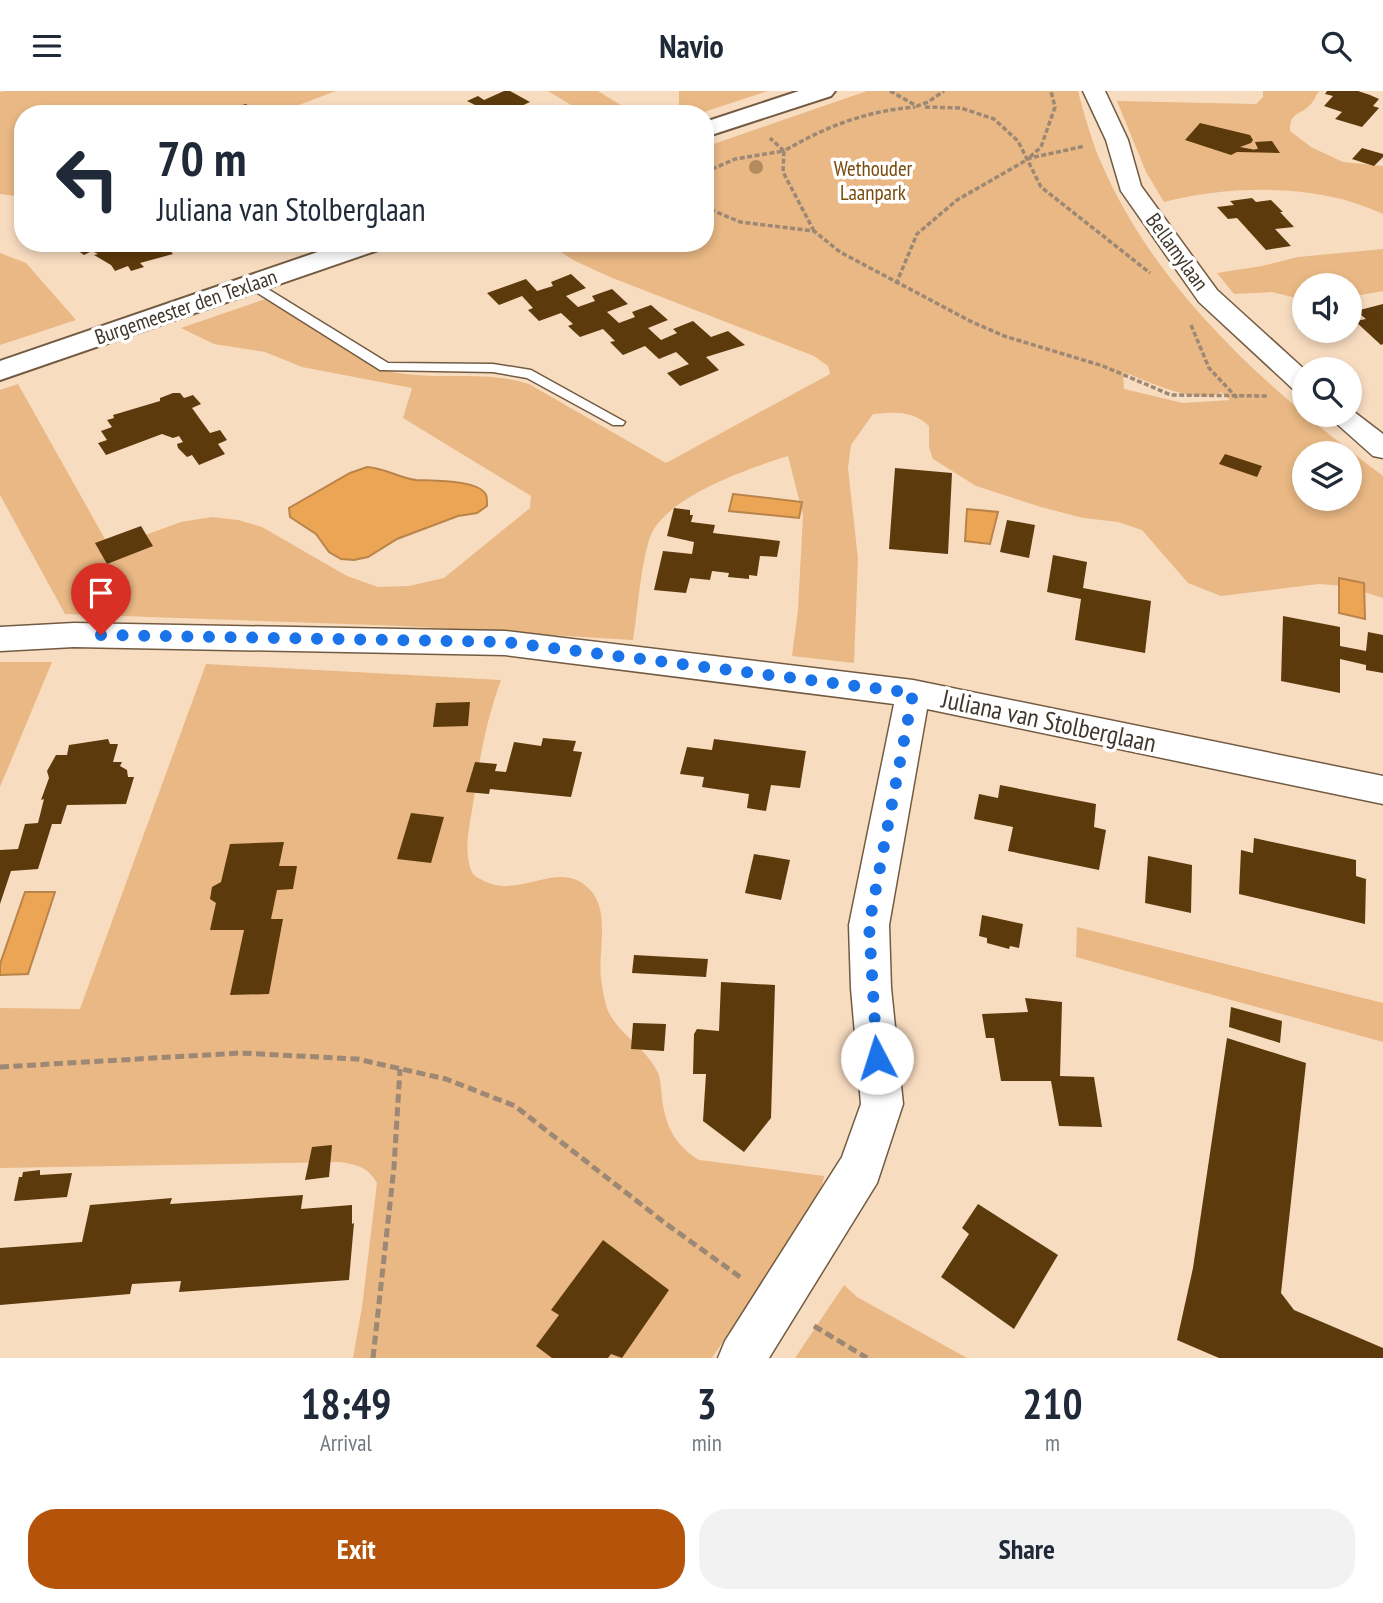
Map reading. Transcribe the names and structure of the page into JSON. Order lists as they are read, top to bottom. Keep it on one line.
{"streets":{"street":["Bellamylaan","Burgemeester den Texlaan","Juliana van Stolberglaan"]},"parks":["Wethouder Laanpark"],"page":{"header":"Navio","turn":["70 m","Juliana van Stolberglaan"],"eta":["18:49","Arrival","3","min","210","m"],"buttons":["Exit","Share"]}}
